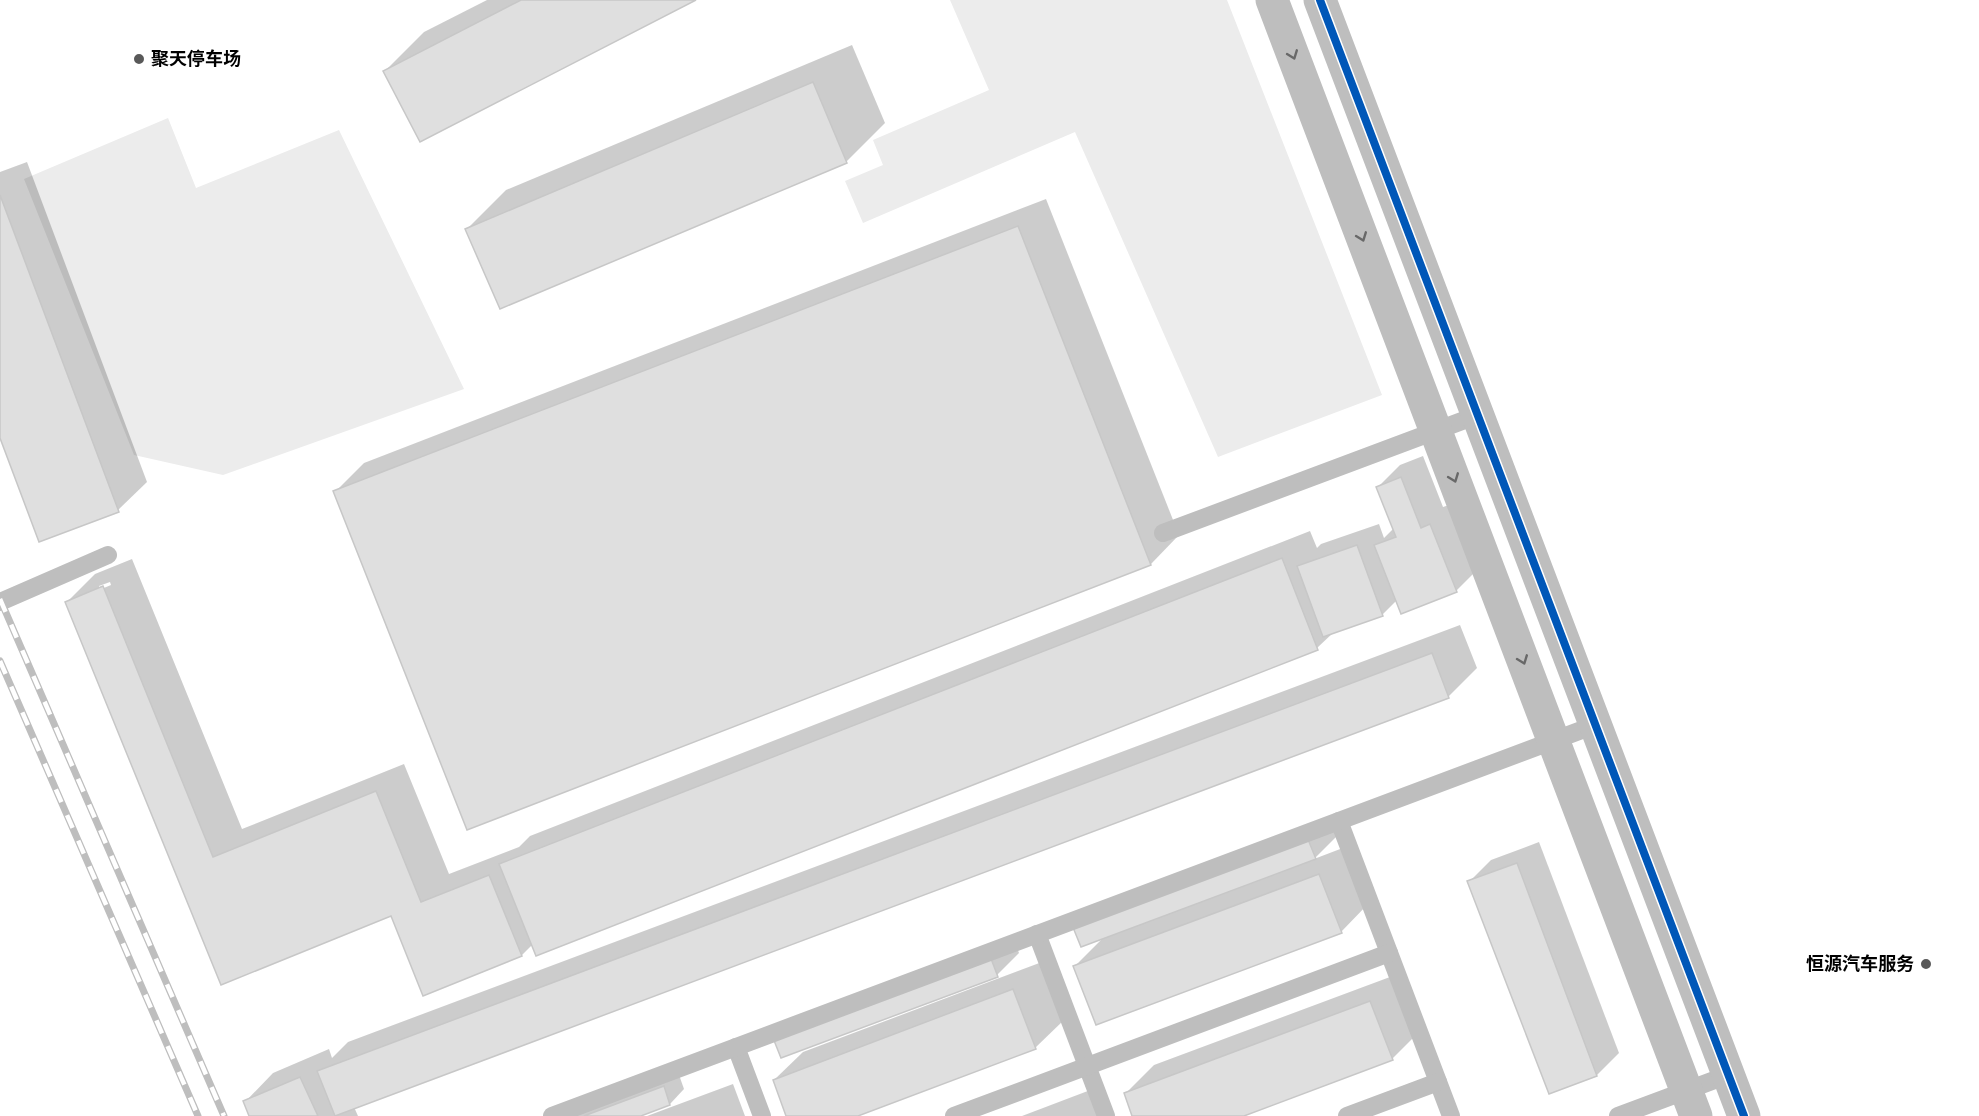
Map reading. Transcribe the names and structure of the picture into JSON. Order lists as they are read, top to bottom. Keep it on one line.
{"places":["聚天停车场","恒源汽车服务"]}
